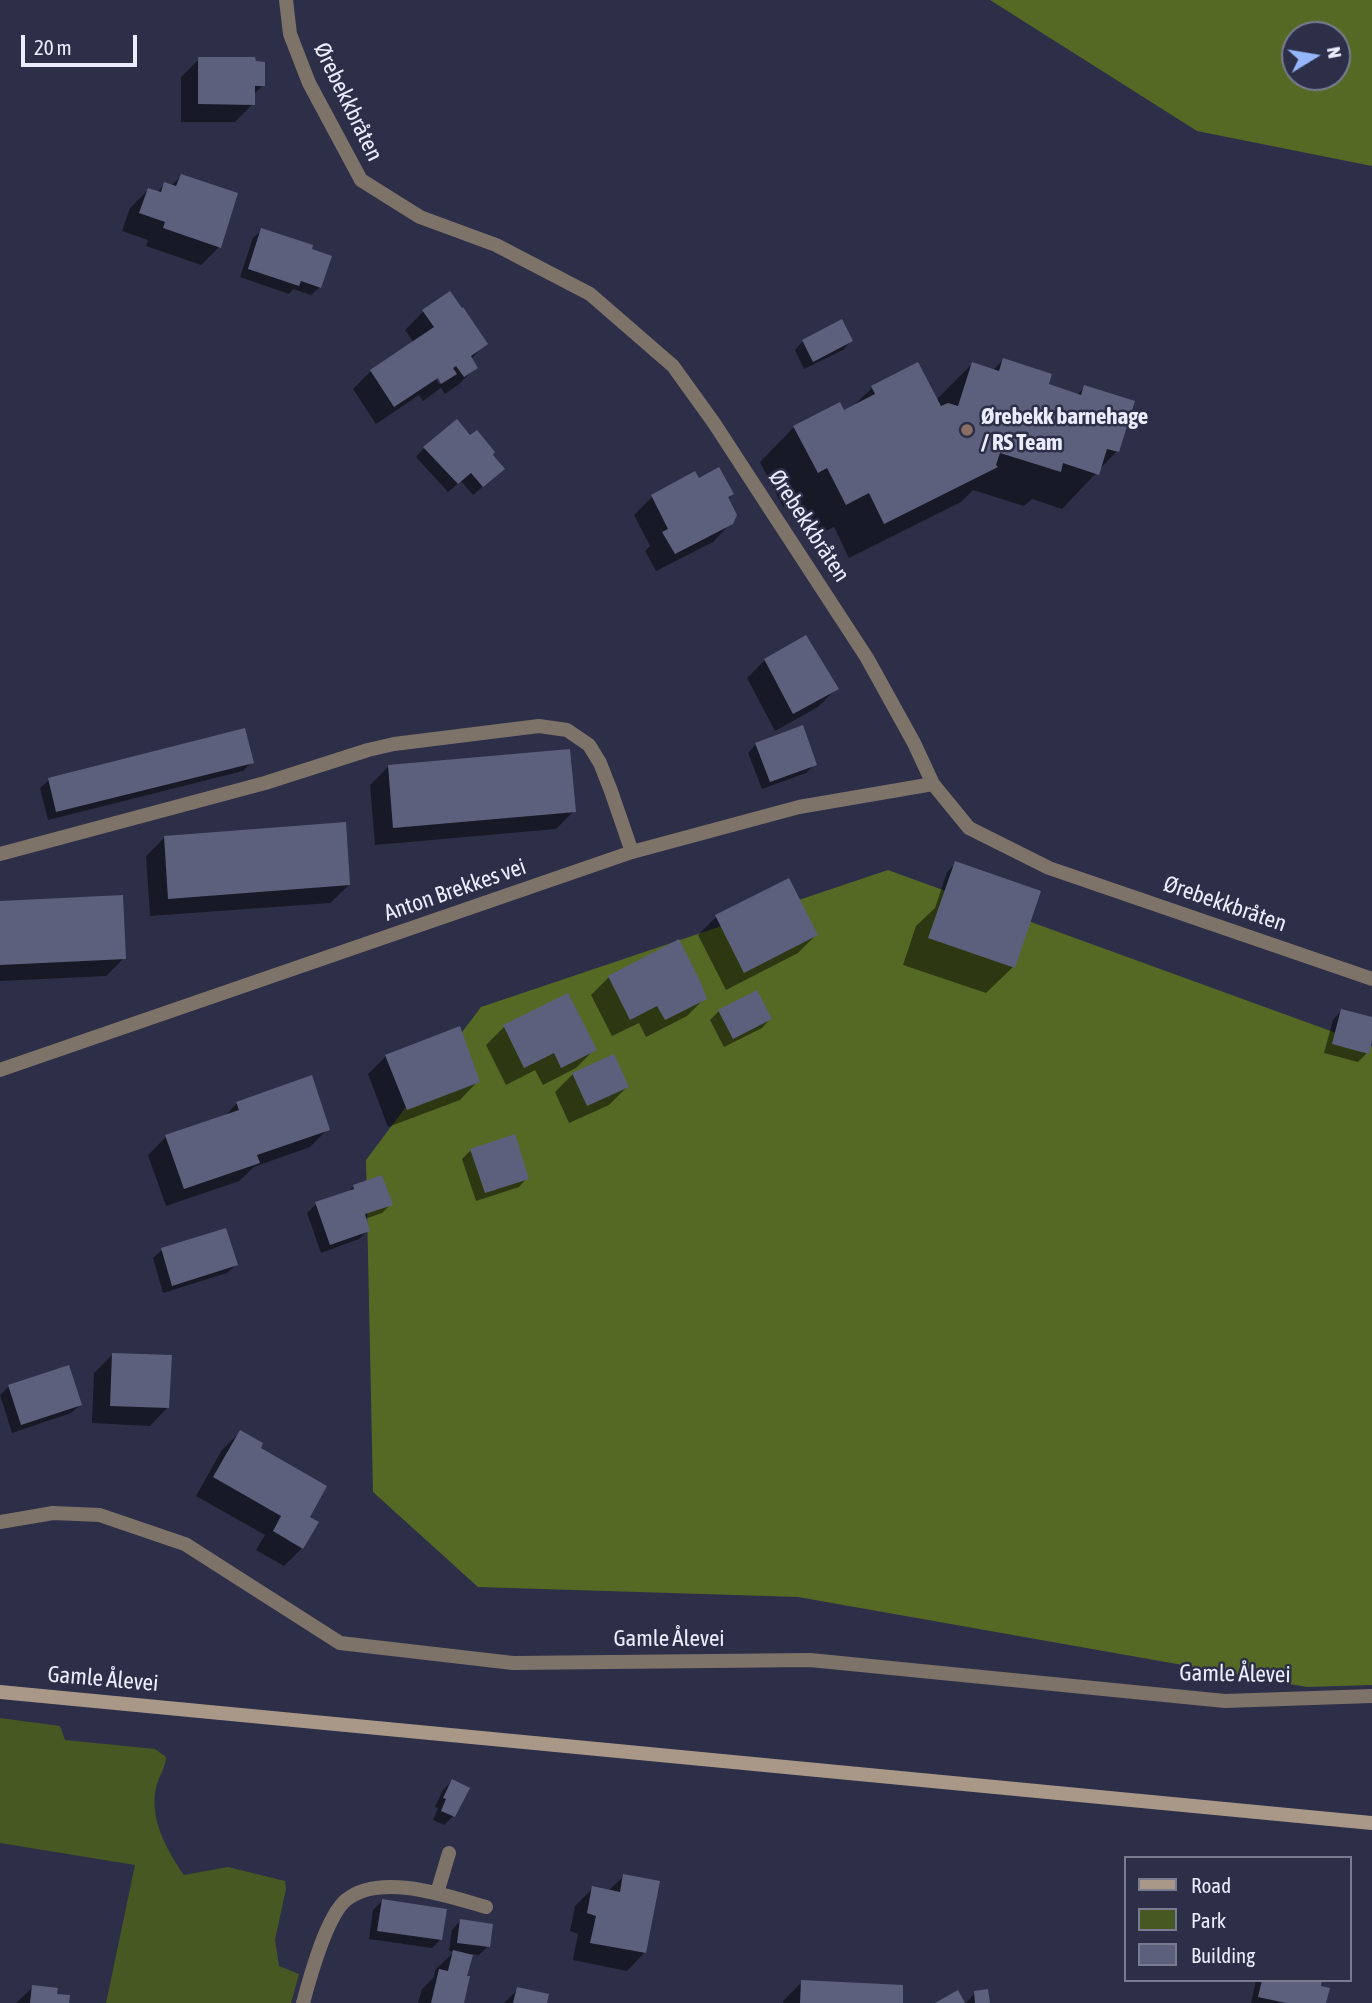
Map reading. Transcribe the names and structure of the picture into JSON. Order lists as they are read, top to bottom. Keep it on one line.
{"streets":{"main road":["Gamle Ålevei"],"street":["Ørebekkbråten","Anton Brekkes vei"]},"crossings":[["Ørebekkbråten","Anton Brekkes vei"]],"places":["Ørebekk barnehage / RS Team"],"legend":["Road","Park","Building"],"scale_bar":"20 m","north":"right"}
